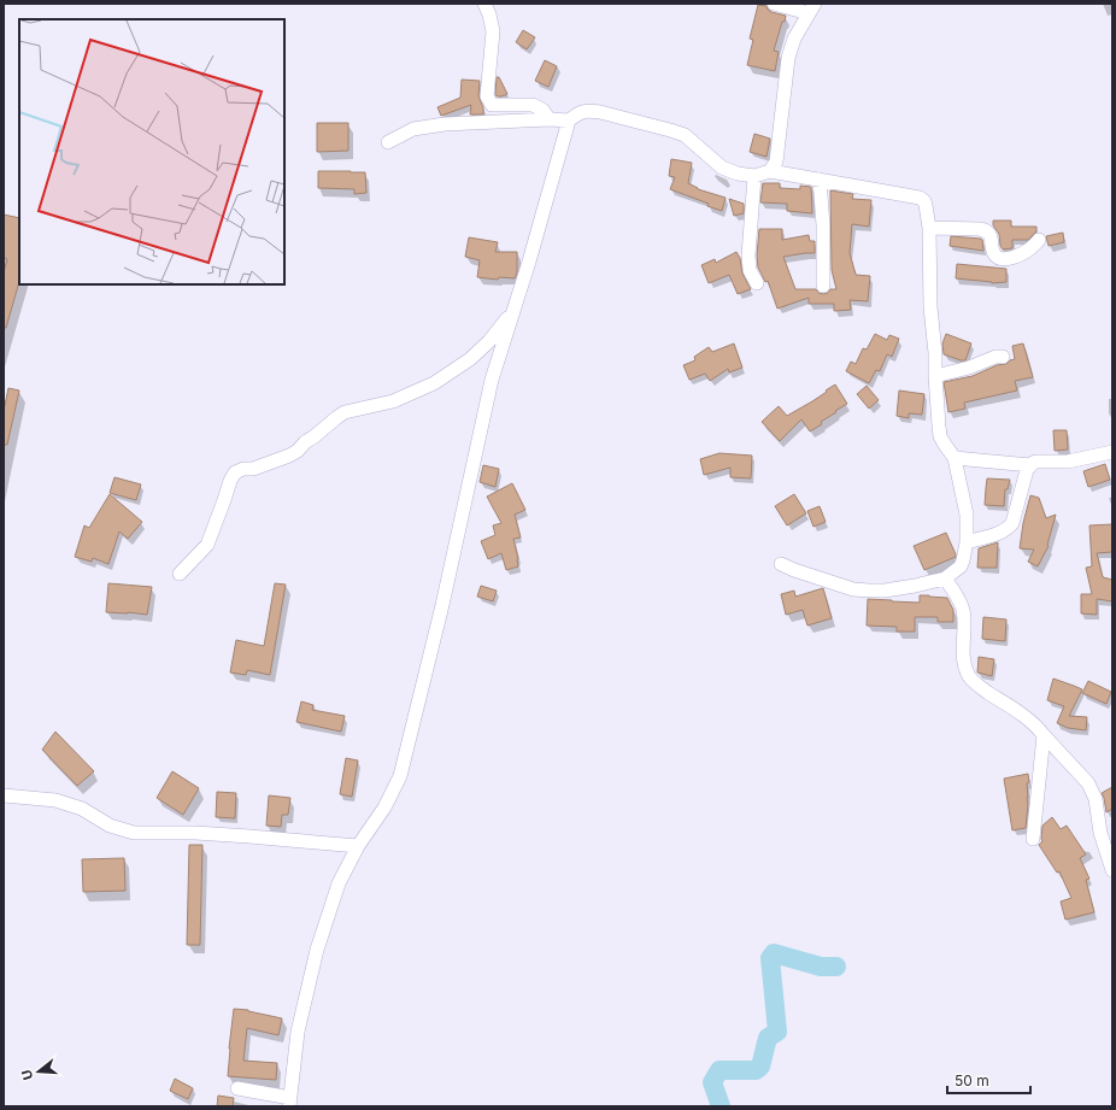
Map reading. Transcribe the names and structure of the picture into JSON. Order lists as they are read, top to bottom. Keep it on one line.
{"scale_bar":"50 m","north":"left"}
